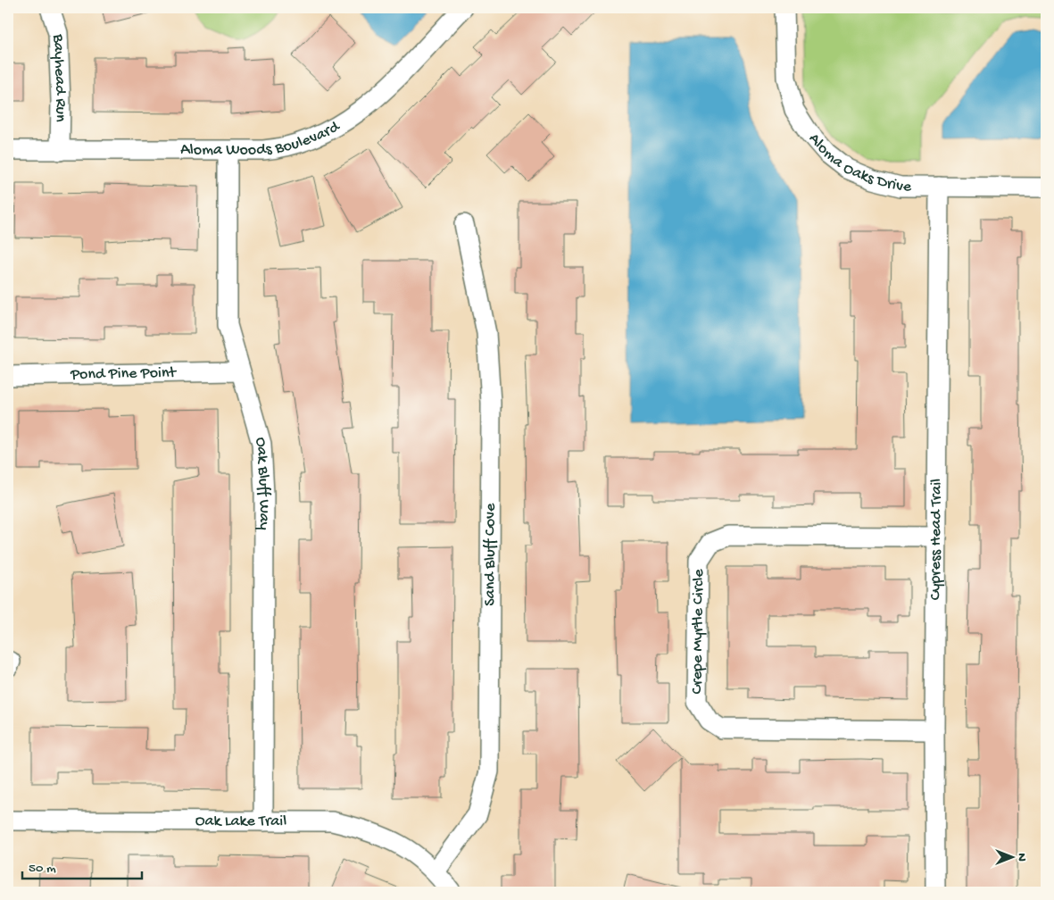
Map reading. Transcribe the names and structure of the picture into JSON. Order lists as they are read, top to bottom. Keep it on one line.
{"streets":{"street":["Bayhead Run","Aloma Woods Boulevard","Aloma Oaks Drive","Pond Pine Point","Oak Bluff Way","Cypress Head Trail","Sand Bluff Cove","Crepe Myrtle Circle","Oak Lake Trail"]},"crossings":[["Bayhead Run","Aloma Woods Boulevard"],["Aloma Woods Boulevard","Oak Bluff Way"],["Aloma Oaks Drive","Cypress Head Trail"],["Pond Pine Point","Oak Bluff Way"],["Oak Bluff Way","Oak Lake Trail"],["Cypress Head Trail","Crepe Myrtle Circle"],["Sand Bluff Cove","Oak Lake Trail"]],"scale_bar":"50 m","north":"right"}
